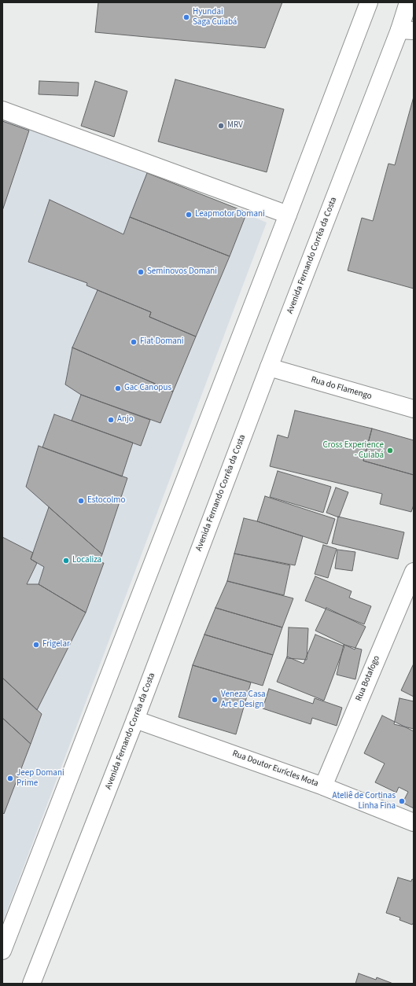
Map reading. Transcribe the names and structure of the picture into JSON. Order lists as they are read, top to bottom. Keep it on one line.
{"streets":{"main road":["Avenida Fernando Corrêa da Costa","Rua do Flamengo","Rua Botafogo","Rua Doutor Eurícles Mota"]},"crossings":[["Avenida Fernando Corrêa da Costa","Rua do Flamengo"],["Avenida Fernando Corrêa da Costa","Rua Doutor Eurícles Mota"],["Rua Botafogo","Rua Doutor Eurícles Mota"]],"places":["Hyundai Saga Cuiabá","MRV","Leapmotor Domani","Seminovos Domani","Fiat Domani","Gac Canopus","Anjo","Cross Experience - Cuiabá","Estocolmo","Localiza","Frigelar","Veneza Casa Art e Design","Jeep Domani Prime","Ateliê de Cortinas Linha Fina"]}
